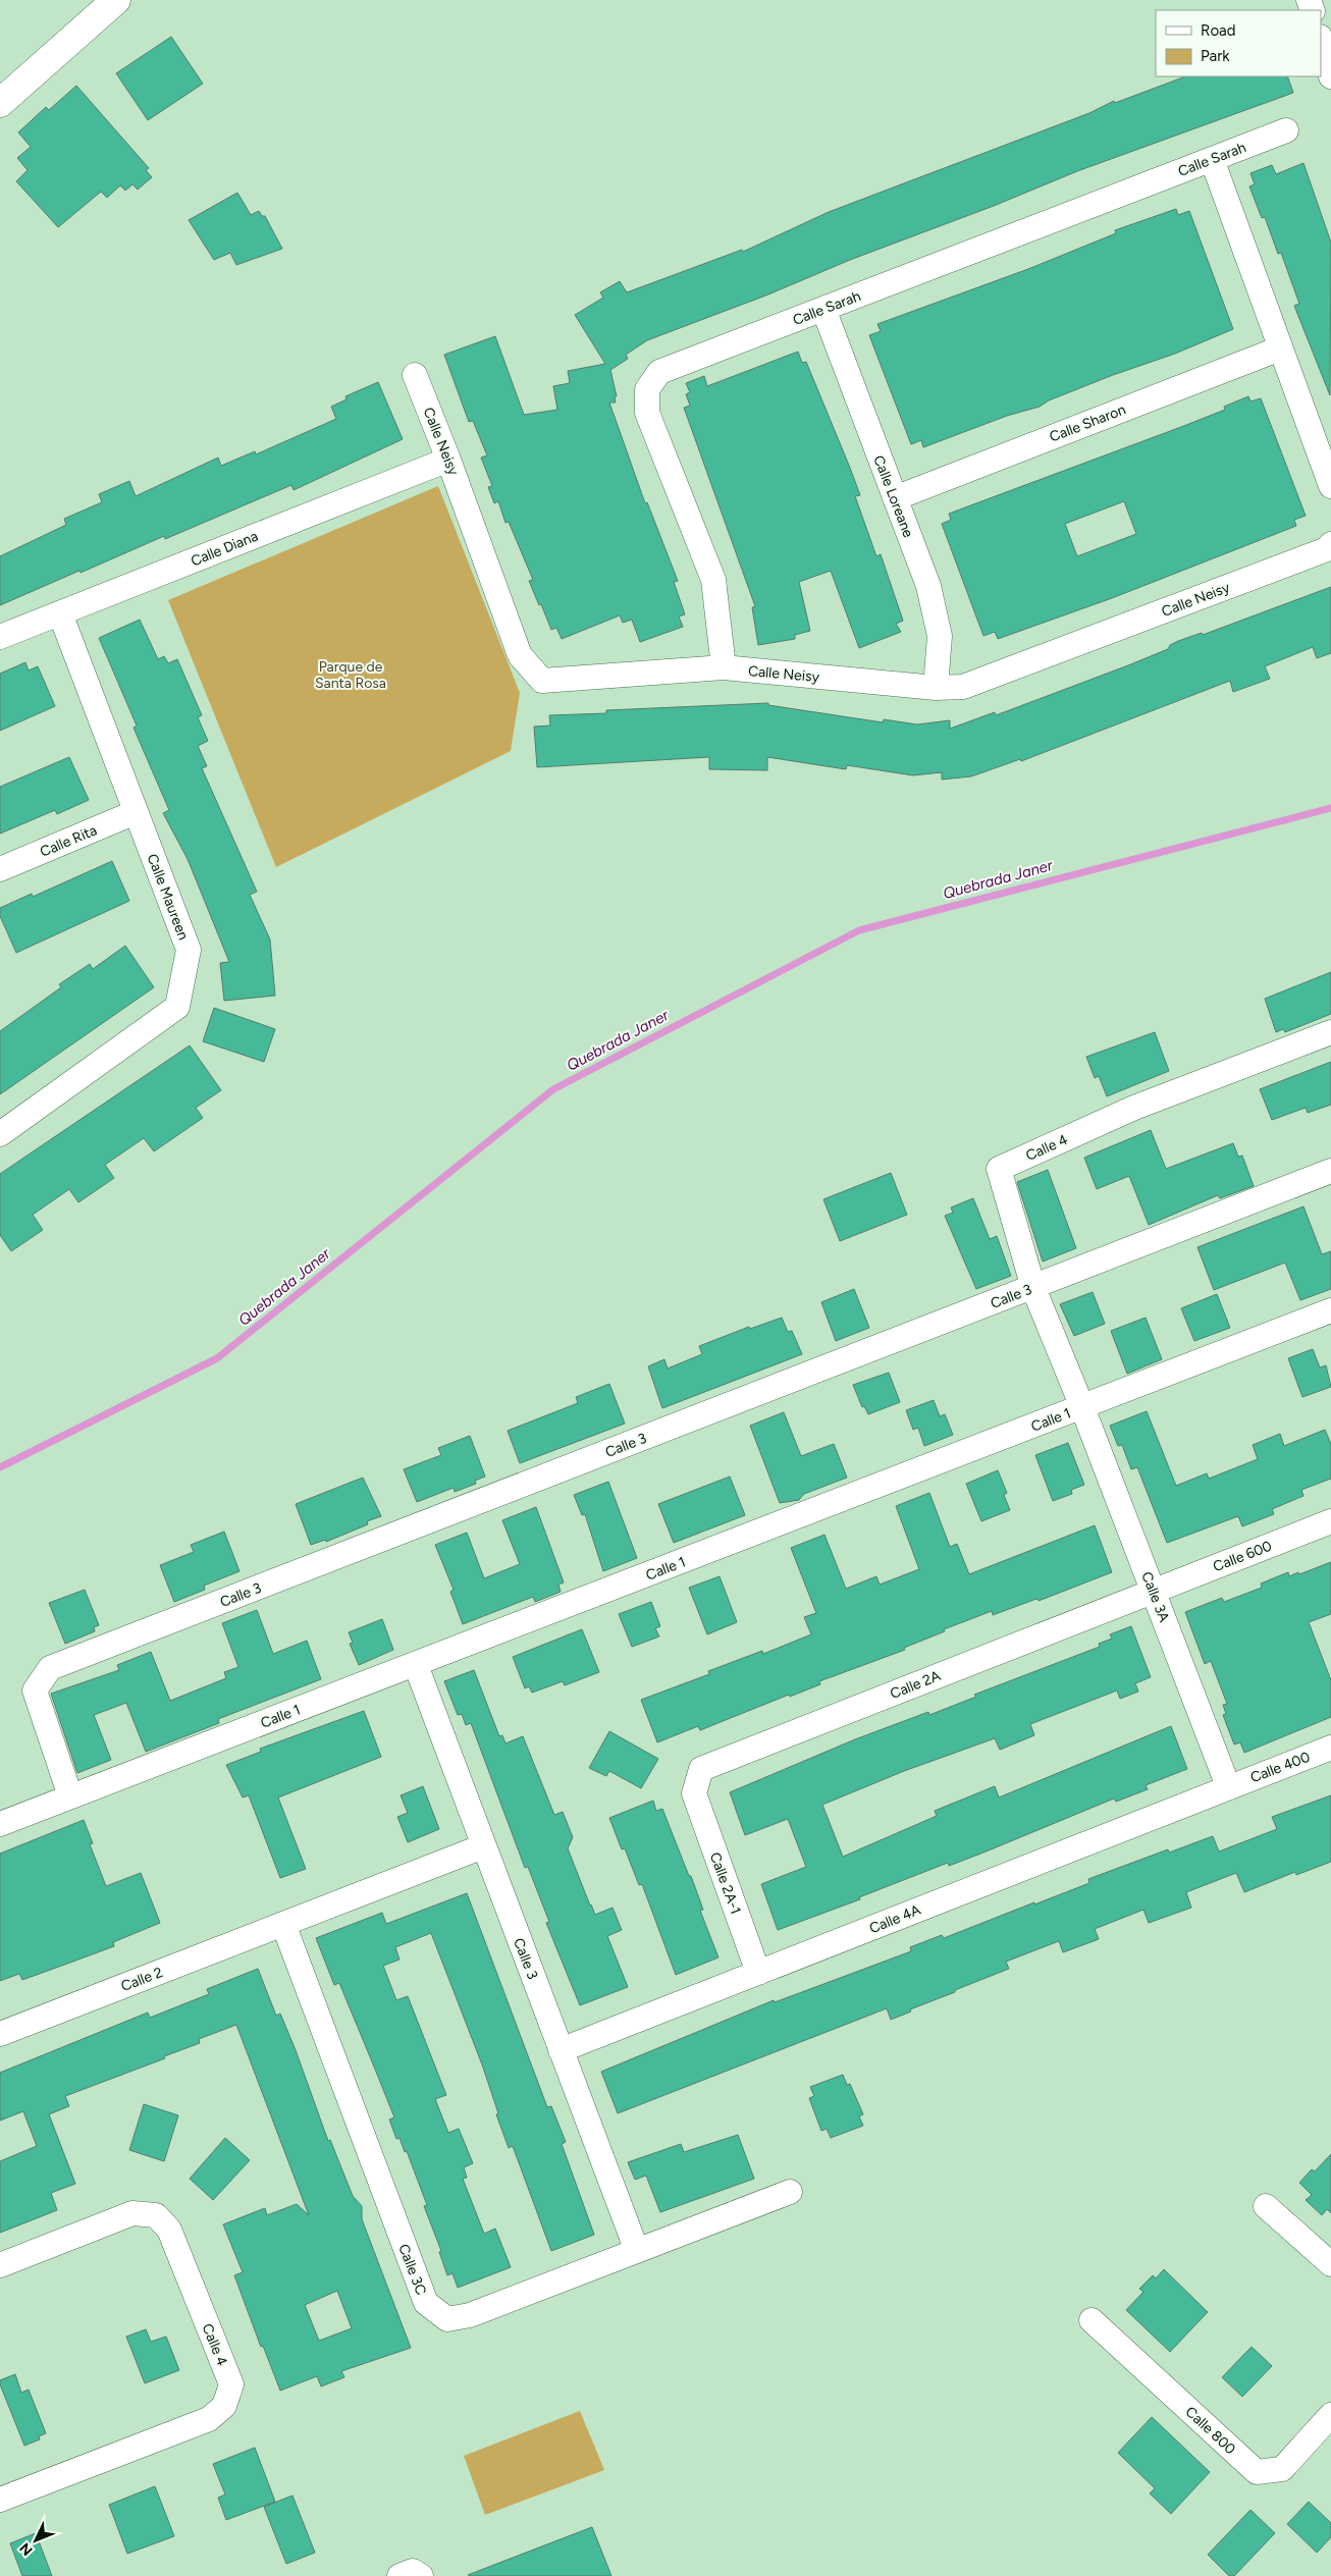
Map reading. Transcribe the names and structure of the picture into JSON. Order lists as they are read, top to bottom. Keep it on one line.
{"streets":{"street":["Calle Sarah","Calle Sharon","Calle Neisy","Calle Loreane","Calle Diana","Calle Rita","Calle Maureen","Calle 4","Calle 3","Calle 1","Calle 600","Calle 3A","Calle 2A","Calle 400","Calle 2A-1","Calle 4A","Calle 2","Calle 3C","Calle 800"]},"crossings":[["Calle Sarah","Calle Neisy"],["Calle Sarah","Calle Loreane"],["Calle Sharon","Calle Loreane"],["Calle Neisy","Calle Loreane"],["Calle Neisy","Calle Diana"],["Calle Diana","Calle Maureen"],["Calle Rita","Calle Maureen"],["Calle 4","Calle 3"],["Calle 4","Calle 1"],["Calle 4","Calle 3A"],["Calle 3","Calle 1"],["Calle 3","Calle 4A"],["Calle 3","Calle 2"],["Calle 3","Calle 3C"],["Calle 1","Calle 3A"],["Calle 600","Calle 3A"],["Calle 600","Calle 2A"],["Calle 3A","Calle 2A"],["Calle 3A","Calle 400"],["Calle 3A","Calle 4A"],["Calle 2A","Calle 2A-1"],["Calle 400","Calle 4A"],["Calle 2A-1","Calle 4A"],["Calle 2","Calle 3C"]],"water":["Quebrada Janer"],"parks":["Parque de Santa Rosa"],"legend":["Road","Park"],"north":"bottom left"}
